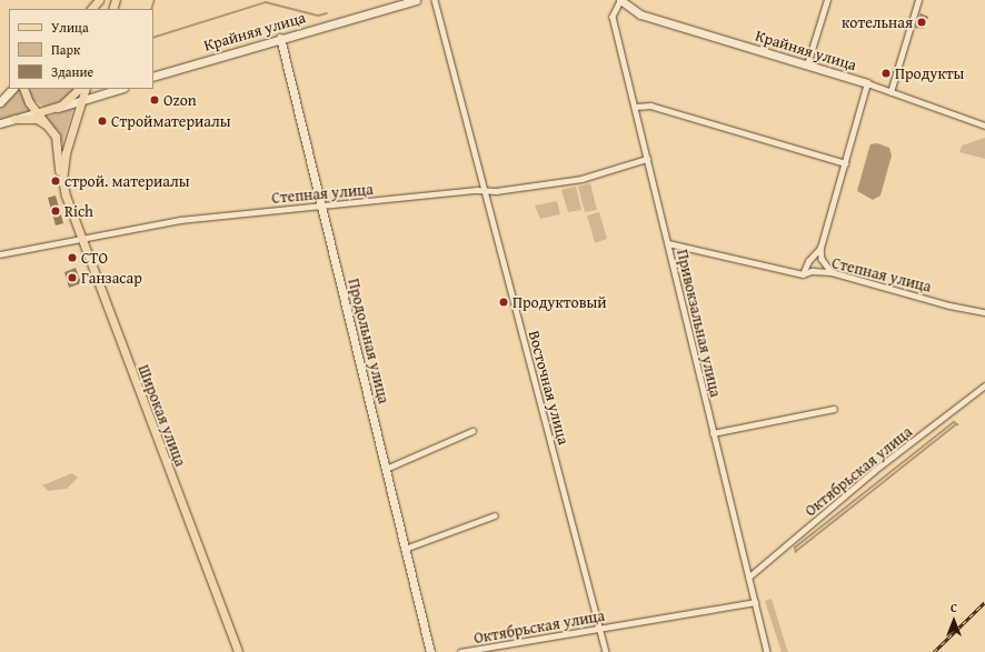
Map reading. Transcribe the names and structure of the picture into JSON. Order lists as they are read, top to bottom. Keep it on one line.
{"streets":{"main road":["Широкая улица"],"street":["Крайняя улица","Степная улица","Привокзальная улица","Продольная улица","Восточная улица","Октябрьская улица"]},"crossings":[["Крайняя улица","Привокзальная улица"],["Крайняя улица","Продольная улица"],["Степная улица","Привокзальная улица"],["Степная улица","Продольная улица"],["Степная улица","Восточная улица"],["Степная улица","Широкая улица"],["Привокзальная улица","Октябрьская улица"],["Восточная улица","Октябрьская улица"]],"places":["котельная","Продукты","Ozon","Стройматериалы","строй. материалы","Rich","СТО","Ганзасар","Продуктовый"],"legend":["Улица","Парк","Здание"],"north":"top"}
